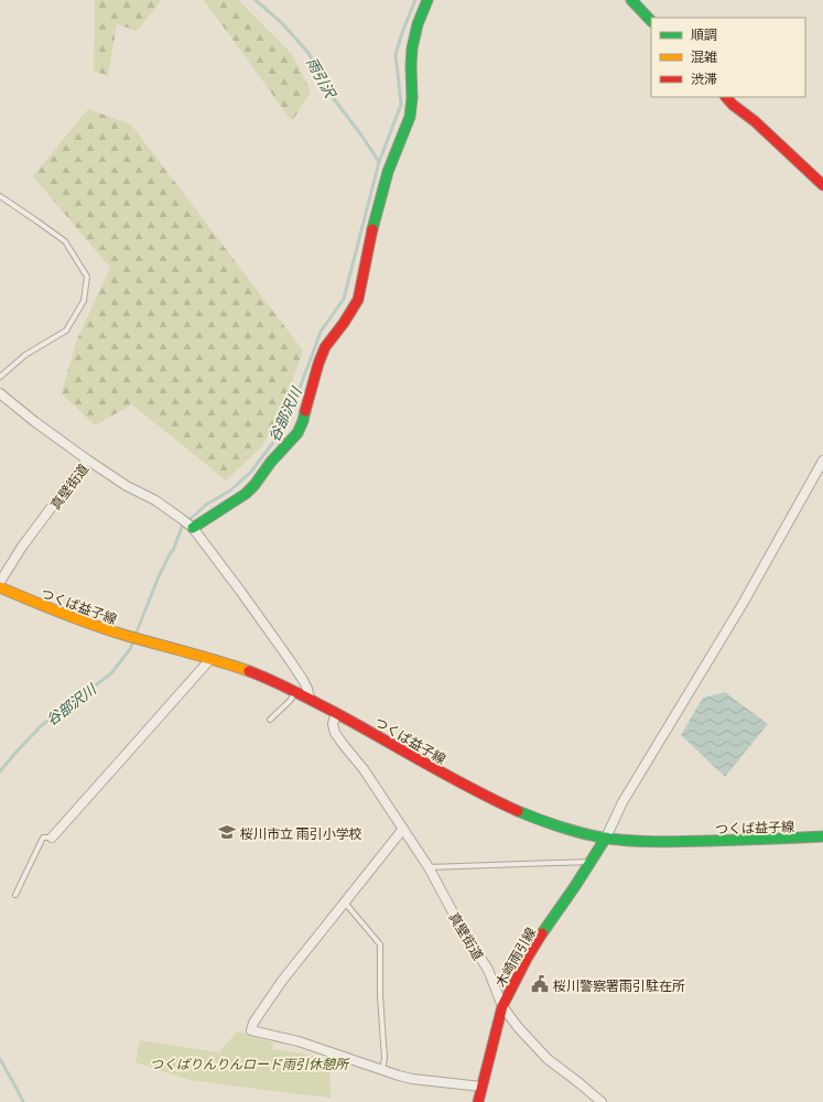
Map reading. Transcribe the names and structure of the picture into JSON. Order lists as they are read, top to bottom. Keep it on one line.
{"streets":{"main road":["つくば益子線","木崎雨引線"],"street":["真壁街道"]},"crossings":[["真壁街道","木崎雨引線"],["つくば益子線","木崎雨引線"]],"water":["雨引沢","谷部沢川"],"parks":["つくばりんりんロード雨引休憩所"],"places":{"school or university":["桜川市立 雨引小学校"],"public building":["桜川警察署雨引駐在所"]},"legend":["順調","混雑","渋滞"]}
